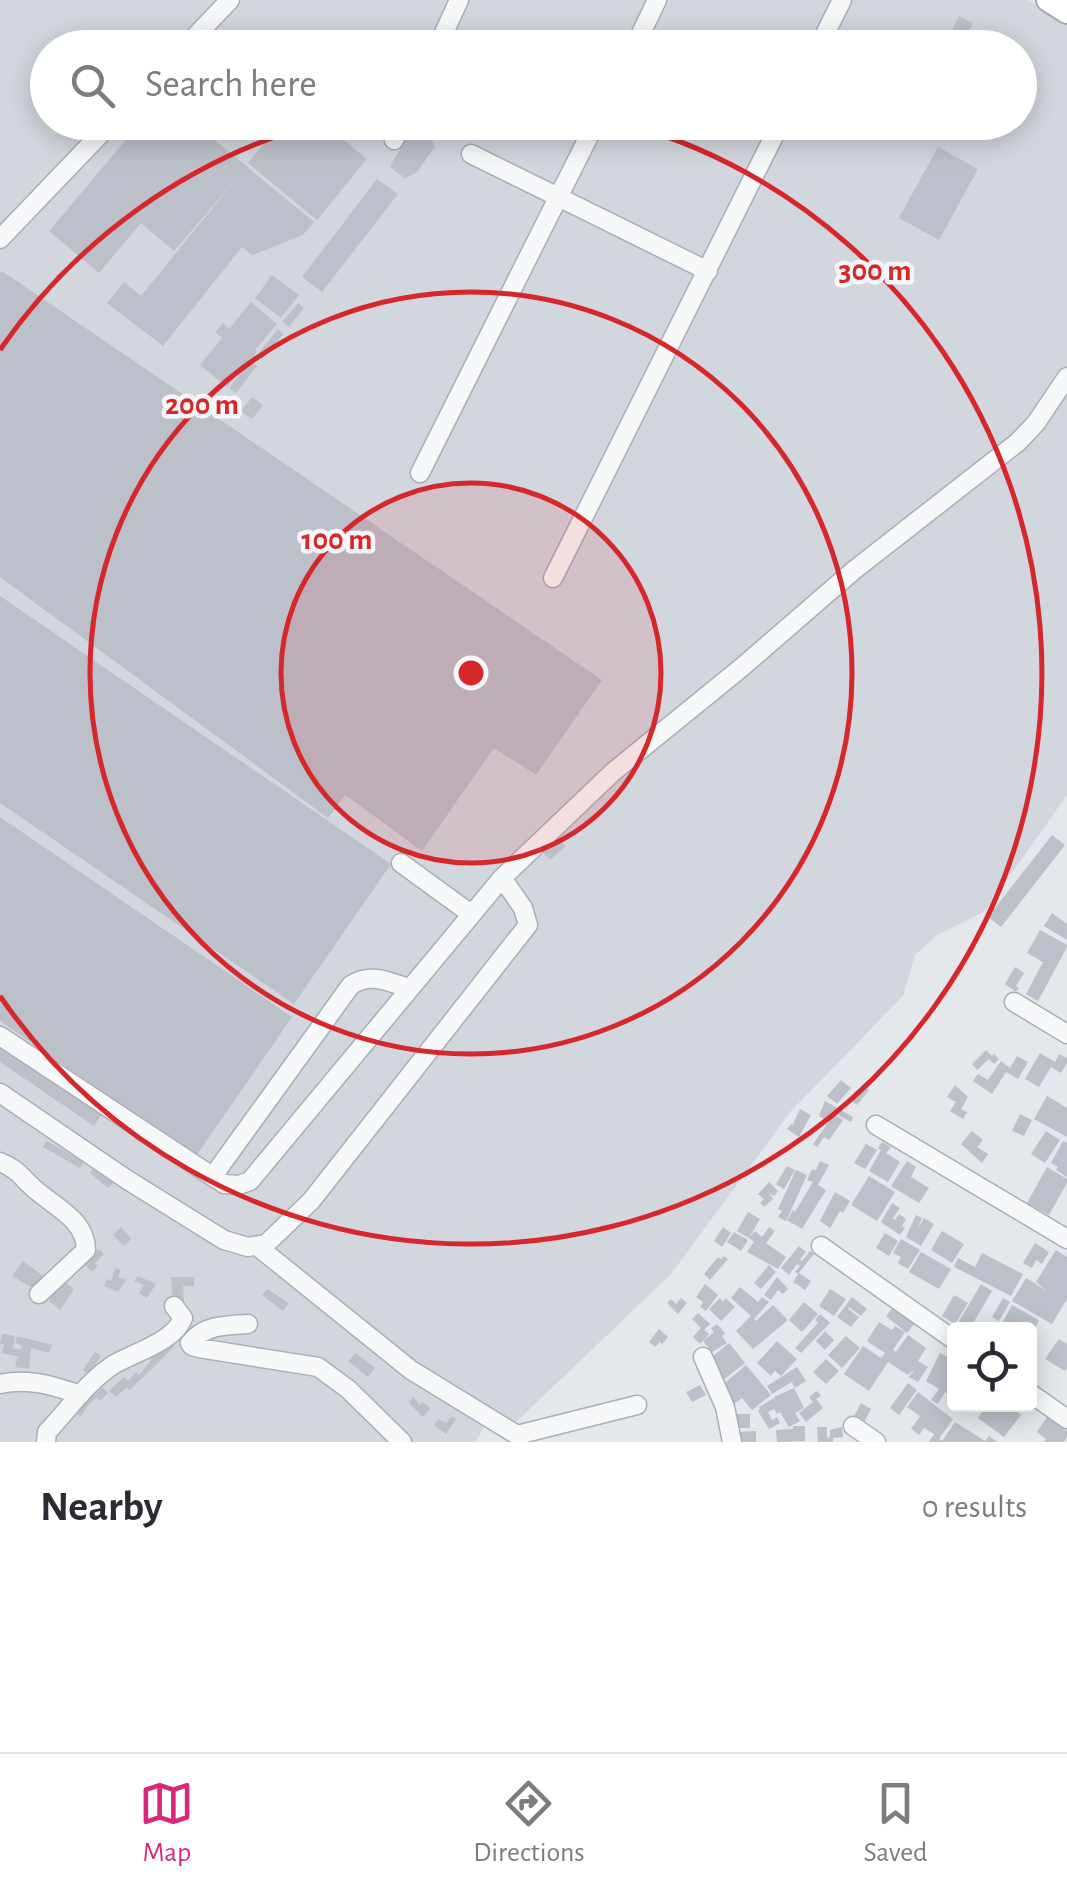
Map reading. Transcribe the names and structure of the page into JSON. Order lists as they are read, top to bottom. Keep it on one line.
{"page":{"search":"Search here","heading":["Nearby","0 results"],"nav":["Map","Directions","Saved"]},"rings":["300 m","200 m","100 m"]}
